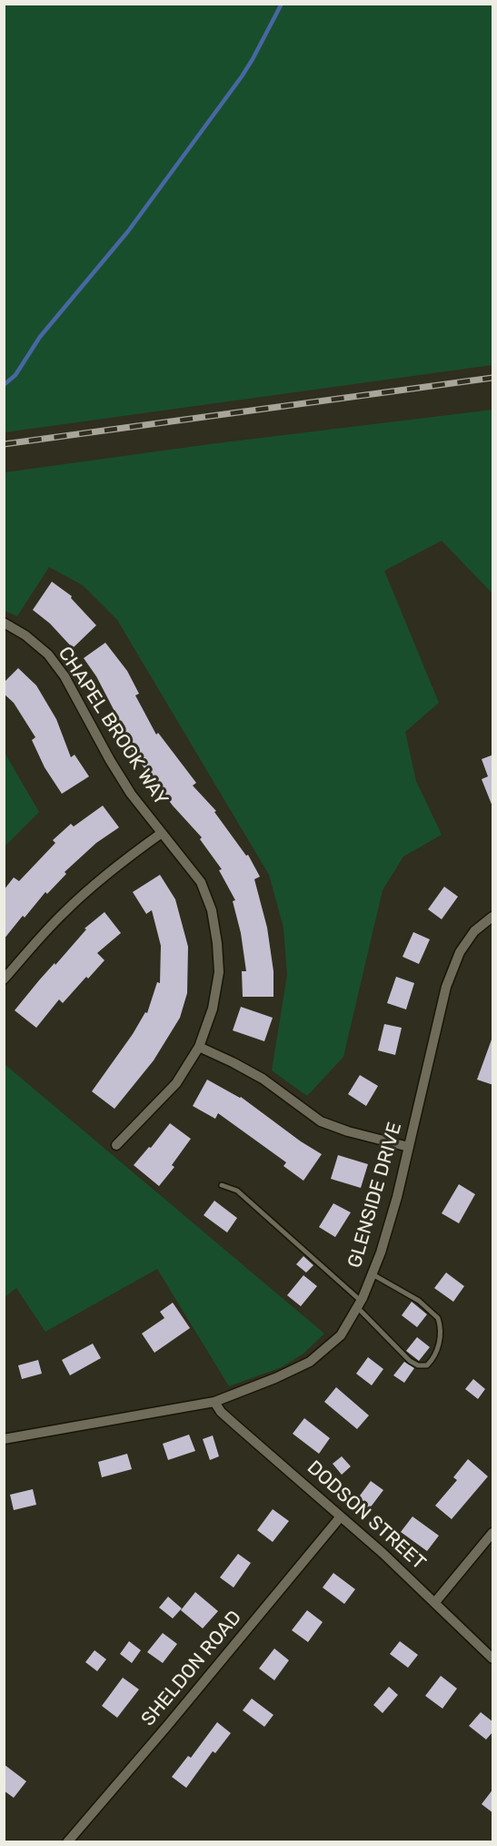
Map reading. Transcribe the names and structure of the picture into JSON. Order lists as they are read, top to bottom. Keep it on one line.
{"streets":{"street":["CHAPEL BROOK WAY","GLENSIDE DRIVE","DODSON STREET","SHELDON ROAD"]},"crossings":[["GLENSIDE DRIVE","DODSON STREET"],["DODSON STREET","SHELDON ROAD"]]}
